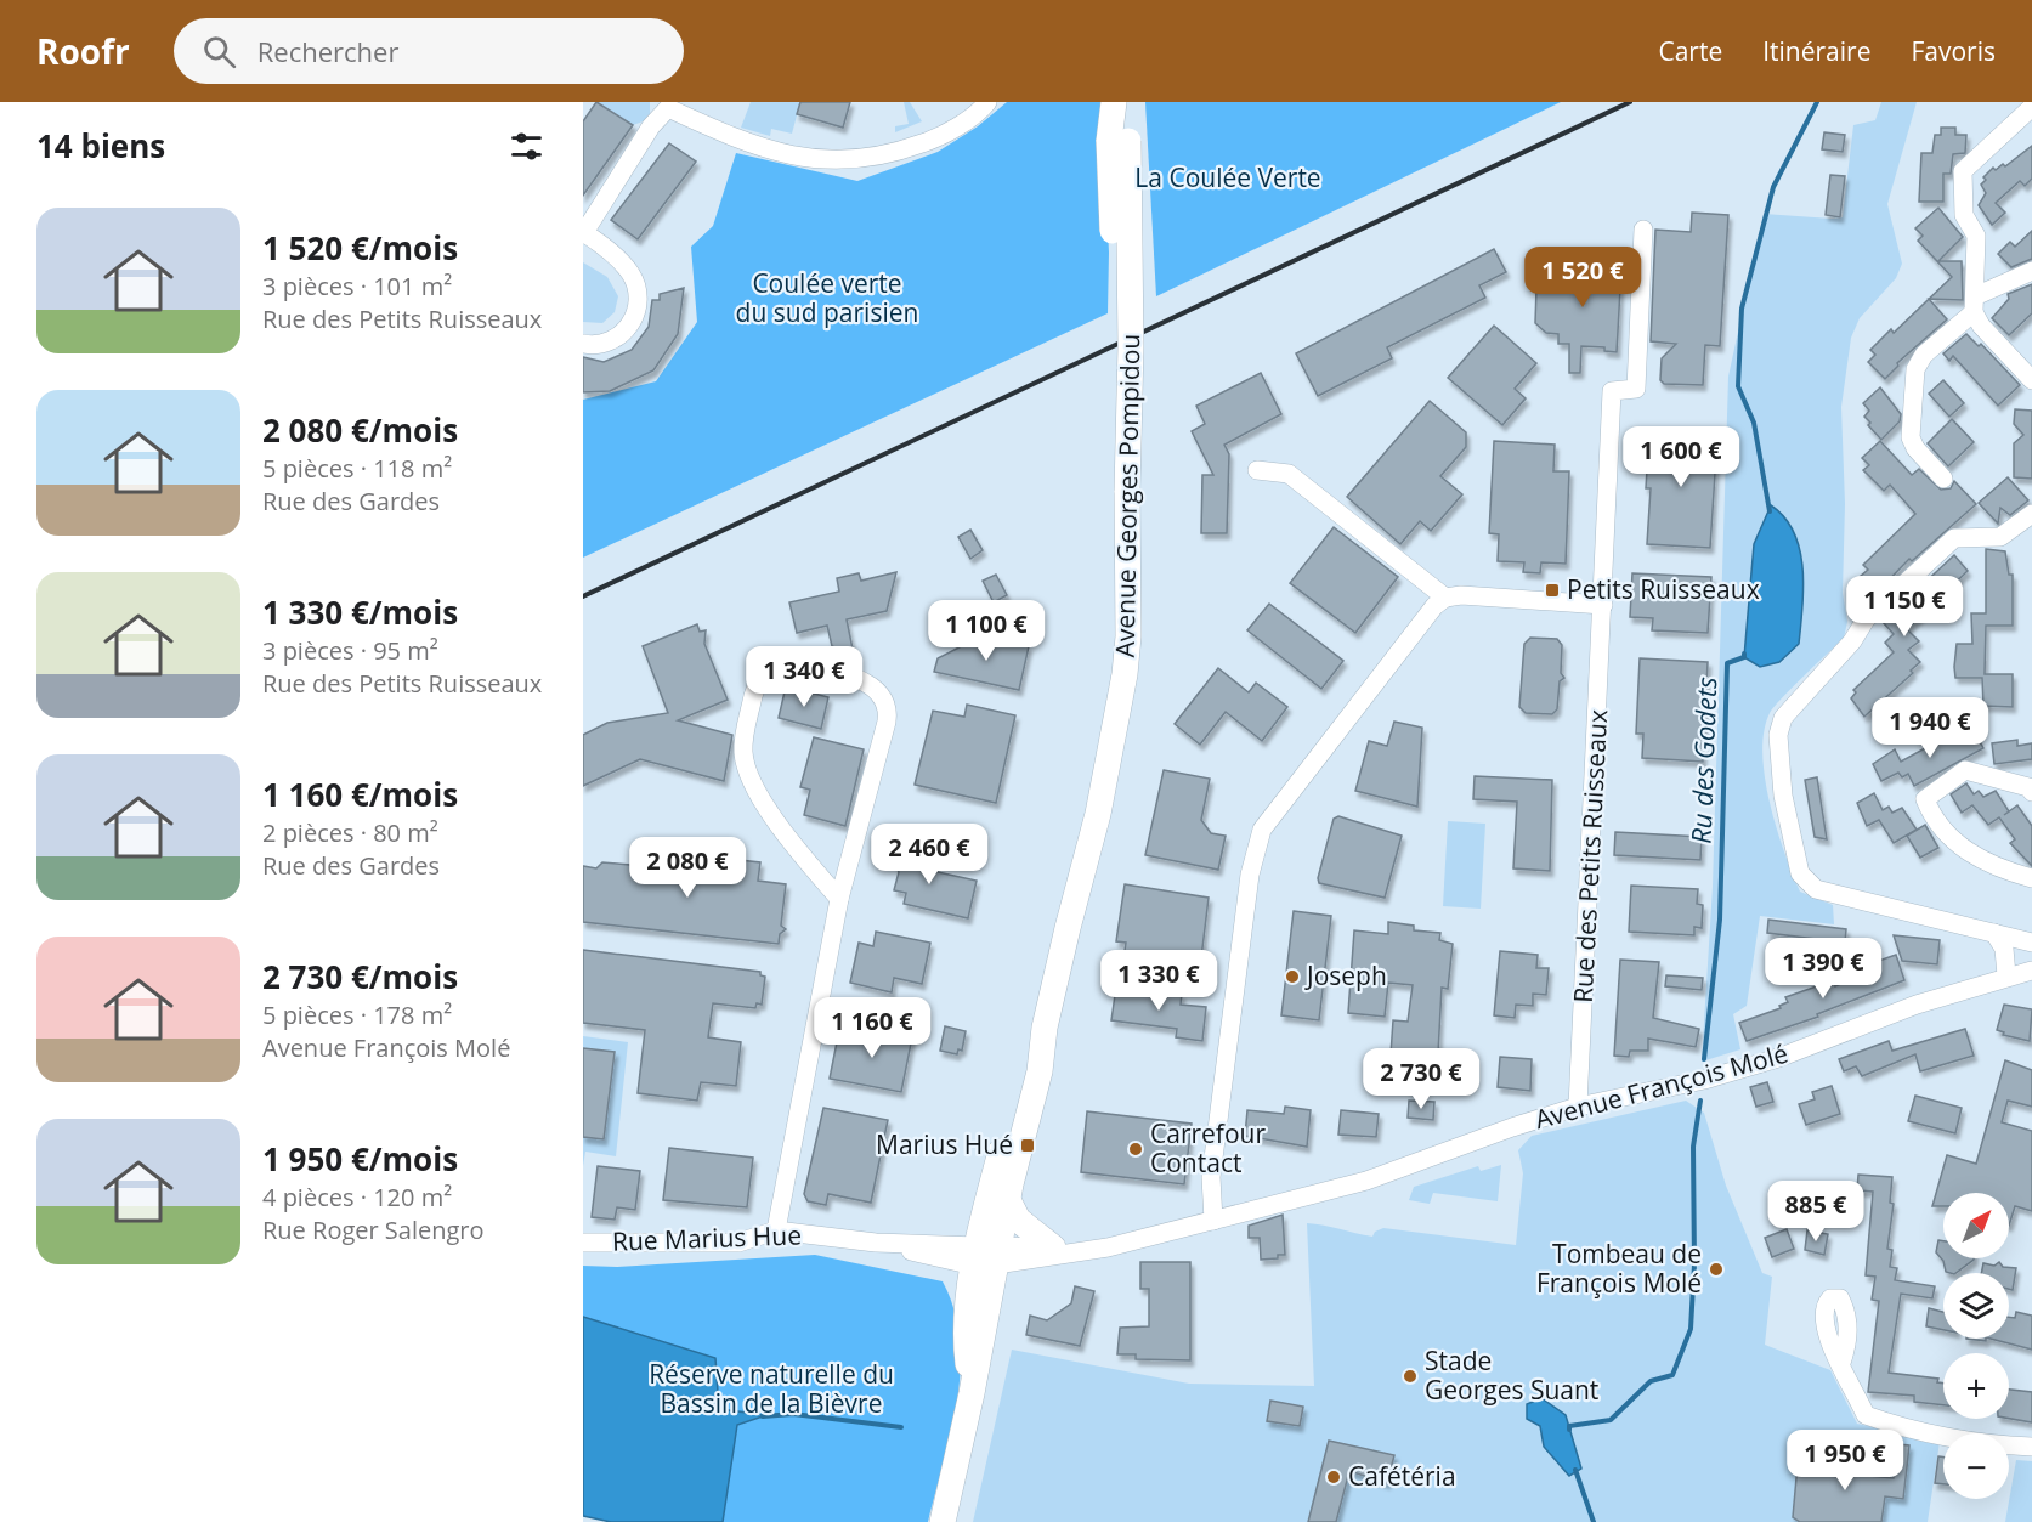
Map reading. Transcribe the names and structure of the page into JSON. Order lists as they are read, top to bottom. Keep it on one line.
{"streets":{"main road":["Avenue Georges Pompidou"],"street":["Rue des Petits Ruisseaux","Avenue François Molé","Rue Marius Hue"]},"crossings":[["Avenue Georges Pompidou","Avenue François Molé"],["Avenue Georges Pompidou","Rue Marius Hue"],["Rue des Petits Ruisseaux","Avenue François Molé"],["Avenue François Molé","Rue Marius Hue"]],"water":["Ru des Godets"],"parks":["La Coulée Verte","Coulée verte du sud parisien","Réserve naturelle du Bassin de la Bièvre"],"places":{"transit":["Petits Ruisseaux","Marius Hué"],"other":["Joseph","Carrefour Contact","Tombeau de François Molé","Stade Georges Suant","Cafétéria"]},"north":"top right","page":{"header":"Roofr","search":"Rechercher","nav":["Carte","Itinéraire","Favoris"],"heading":"14 biens","list":[{"name":"1 520 €/mois","note":"3 pièces · 101 m² · Rue des Petits Ruisseaux"},{"name":"2 080 €/mois","note":"5 pièces · 118 m² · Rue des Gardes"},{"name":"1 330 €/mois","note":"3 pièces · 95 m² · Rue des Petits Ruisseaux"},{"name":"1 160 €/mois","note":"2 pièces · 80 m² · Rue des Gardes"},{"name":"2 730 €/mois","note":"5 pièces · 178 m² · Avenue François Molé"},{"name":"1 950 €/mois","note":"4 pièces · 120 m² · Rue Roger Salengro"}],"price":["1 520 €","1 600 €","1 150 €","1 100 €","1 340 €","1 940 €","2 460 €","2 080 €","1 390 €","1 330 €","1 160 €","2 730 €","885 €","1 950 €"],"map_buttons":["+","−"]}}
